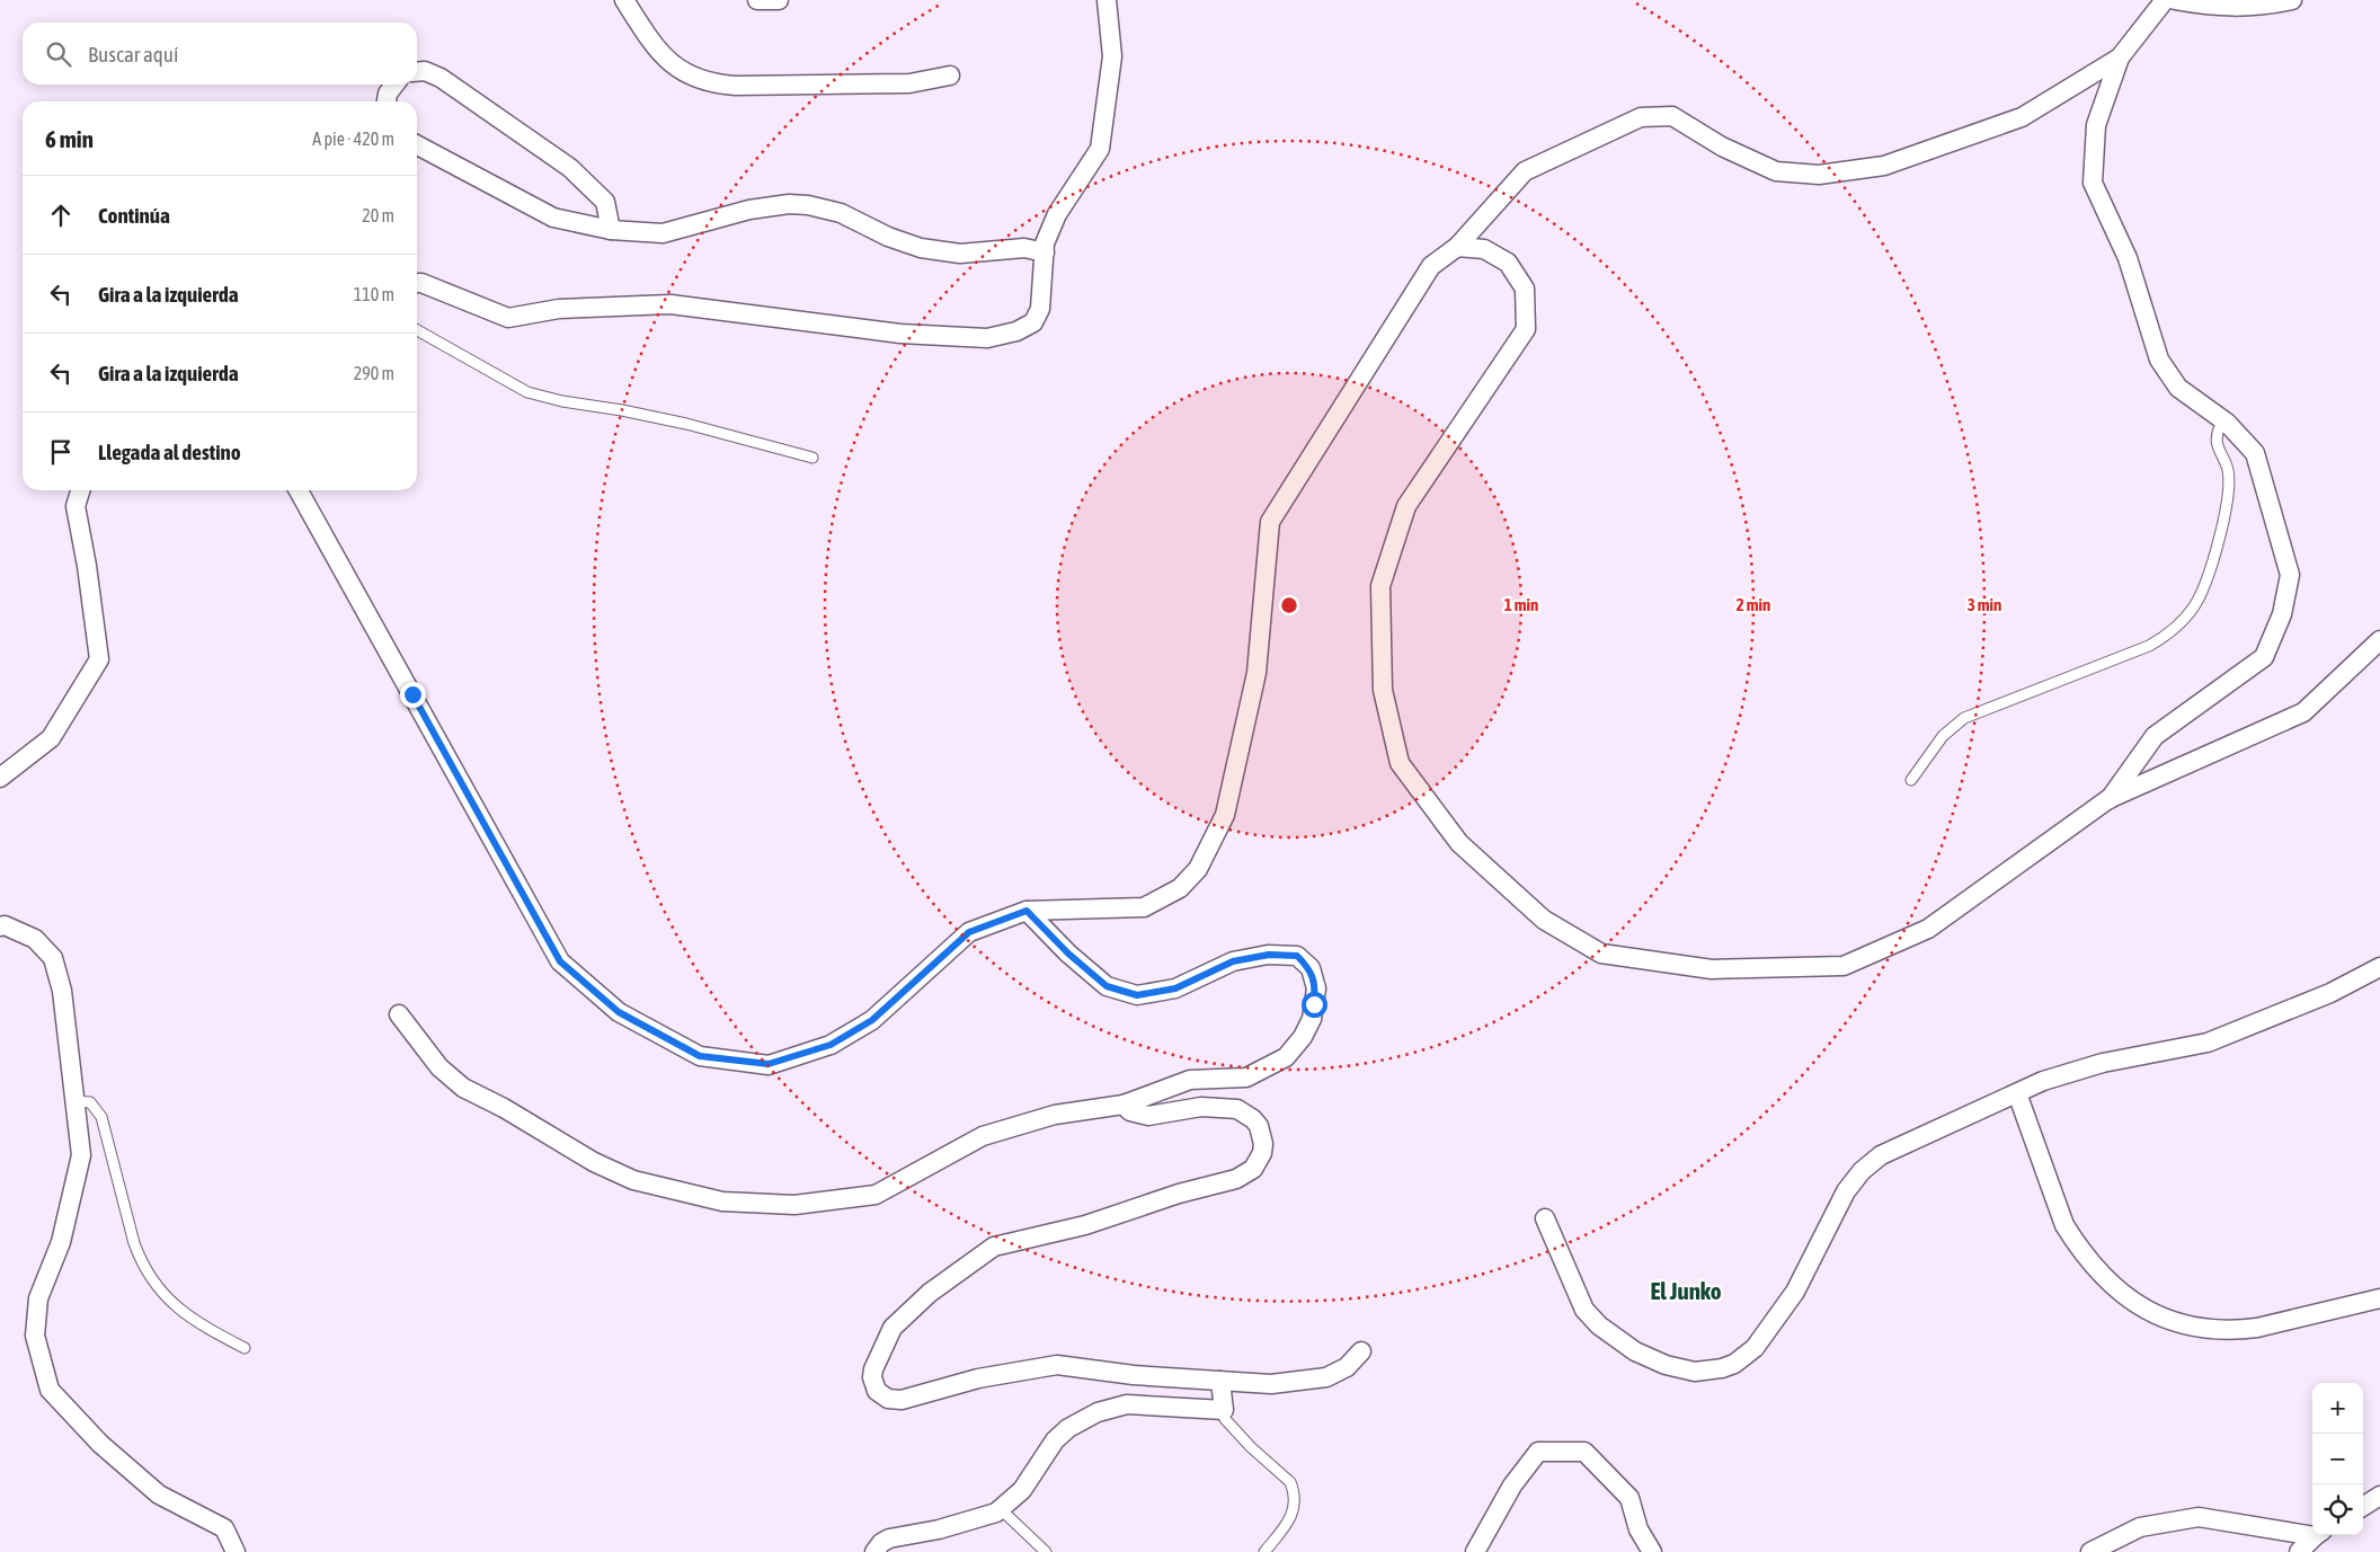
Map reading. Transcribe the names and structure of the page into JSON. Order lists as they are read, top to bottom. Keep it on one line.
{"districts":["El Junko"],"page":{"search":"Buscar aquí","heading":["6 min","A pie · 420 m"],"list":[["Continúa","20 m"],["Gira a la izquierda","110 m"],["Gira a la izquierda","290 m"],"Llegada al destino"],"map_buttons":["+","−"]},"rings":["1 min","2 min","3 min"]}
